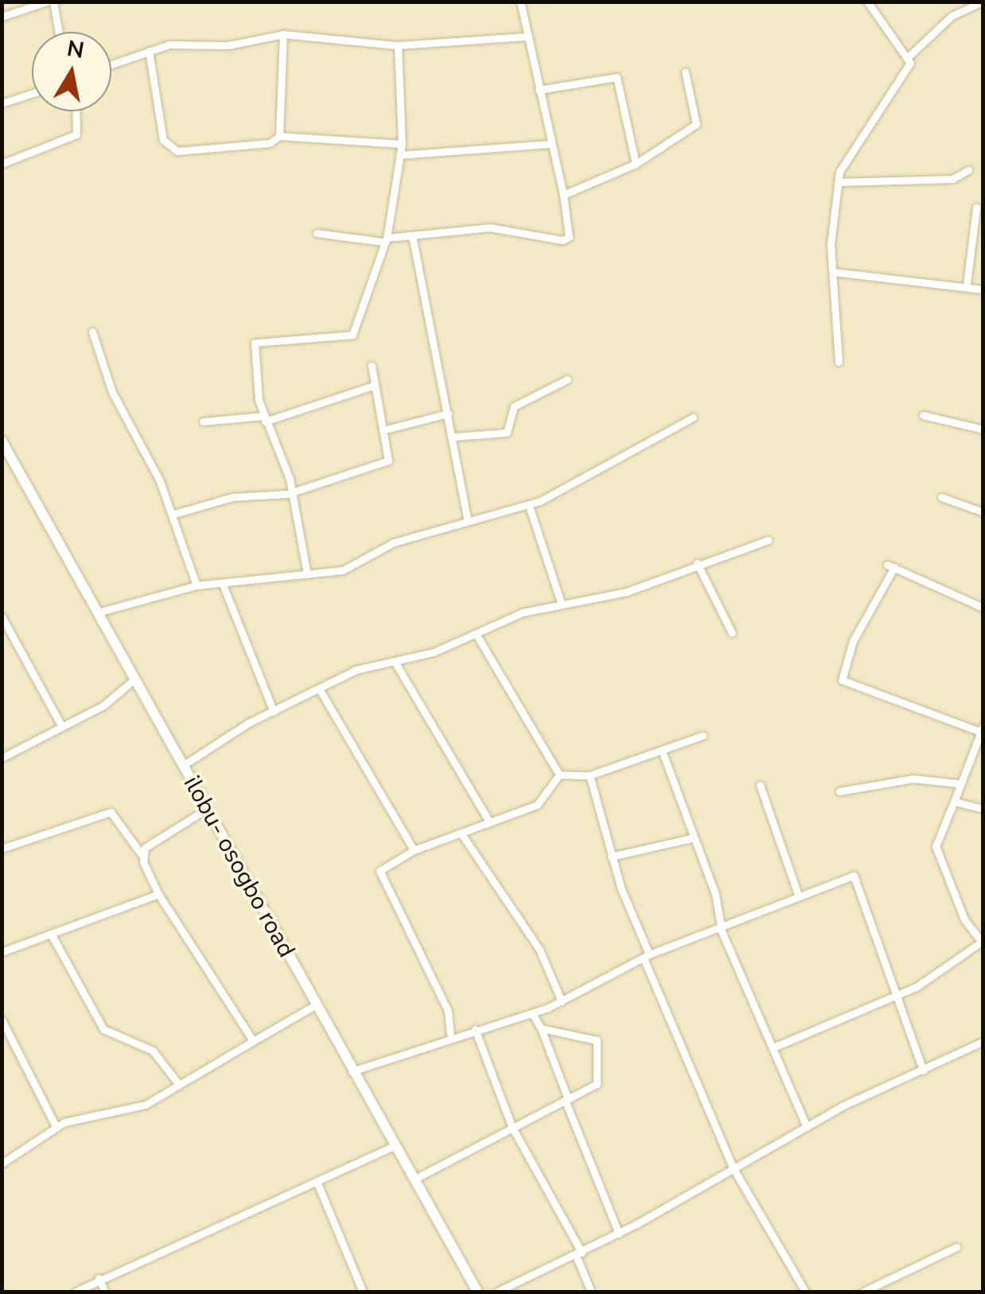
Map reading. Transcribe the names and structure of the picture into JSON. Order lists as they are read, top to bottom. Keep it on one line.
{"streets":{"main road":["ilobu- osogbo road"]},"north":"top"}
